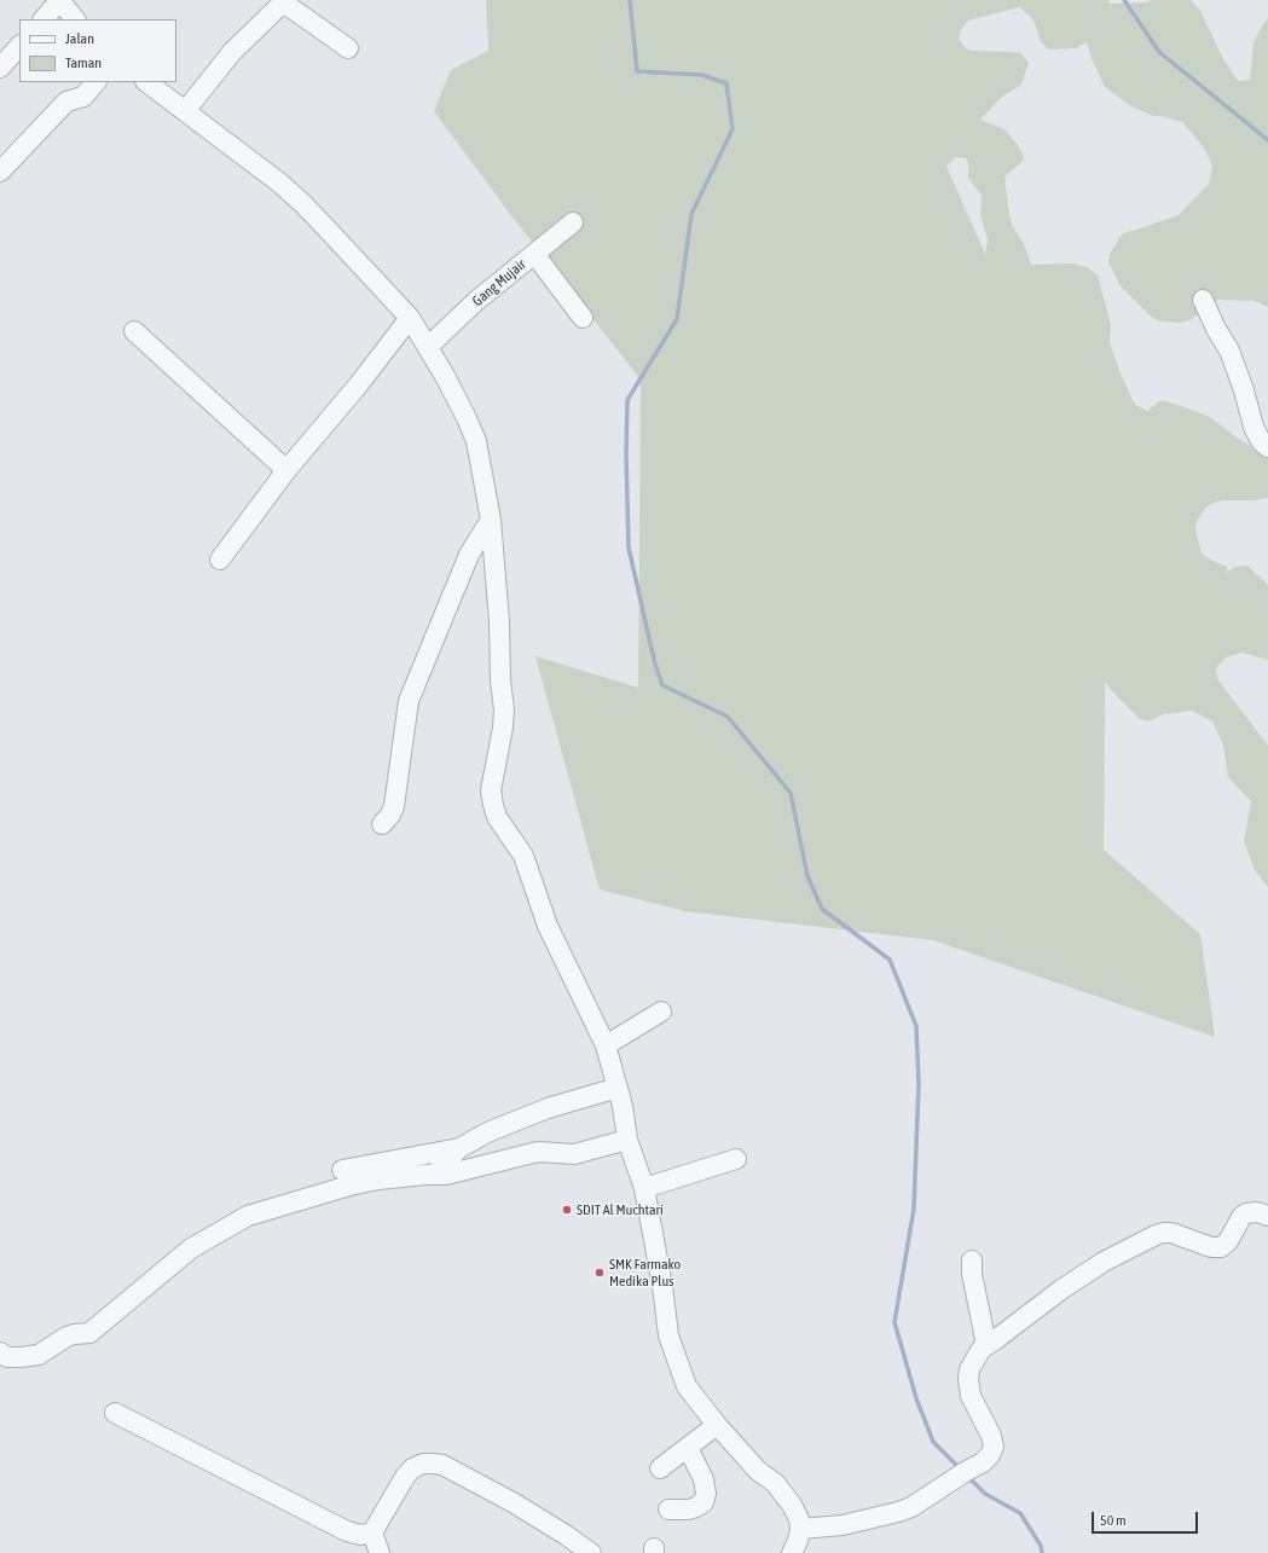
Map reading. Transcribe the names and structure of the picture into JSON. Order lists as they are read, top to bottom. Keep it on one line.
{"streets":{"street":["Gang Mujair"]},"places":["SDIT Al Muchtari","SMK Farmako Medika Plus"],"legend":["Jalan","Taman"],"scale_bar":"50 m"}
